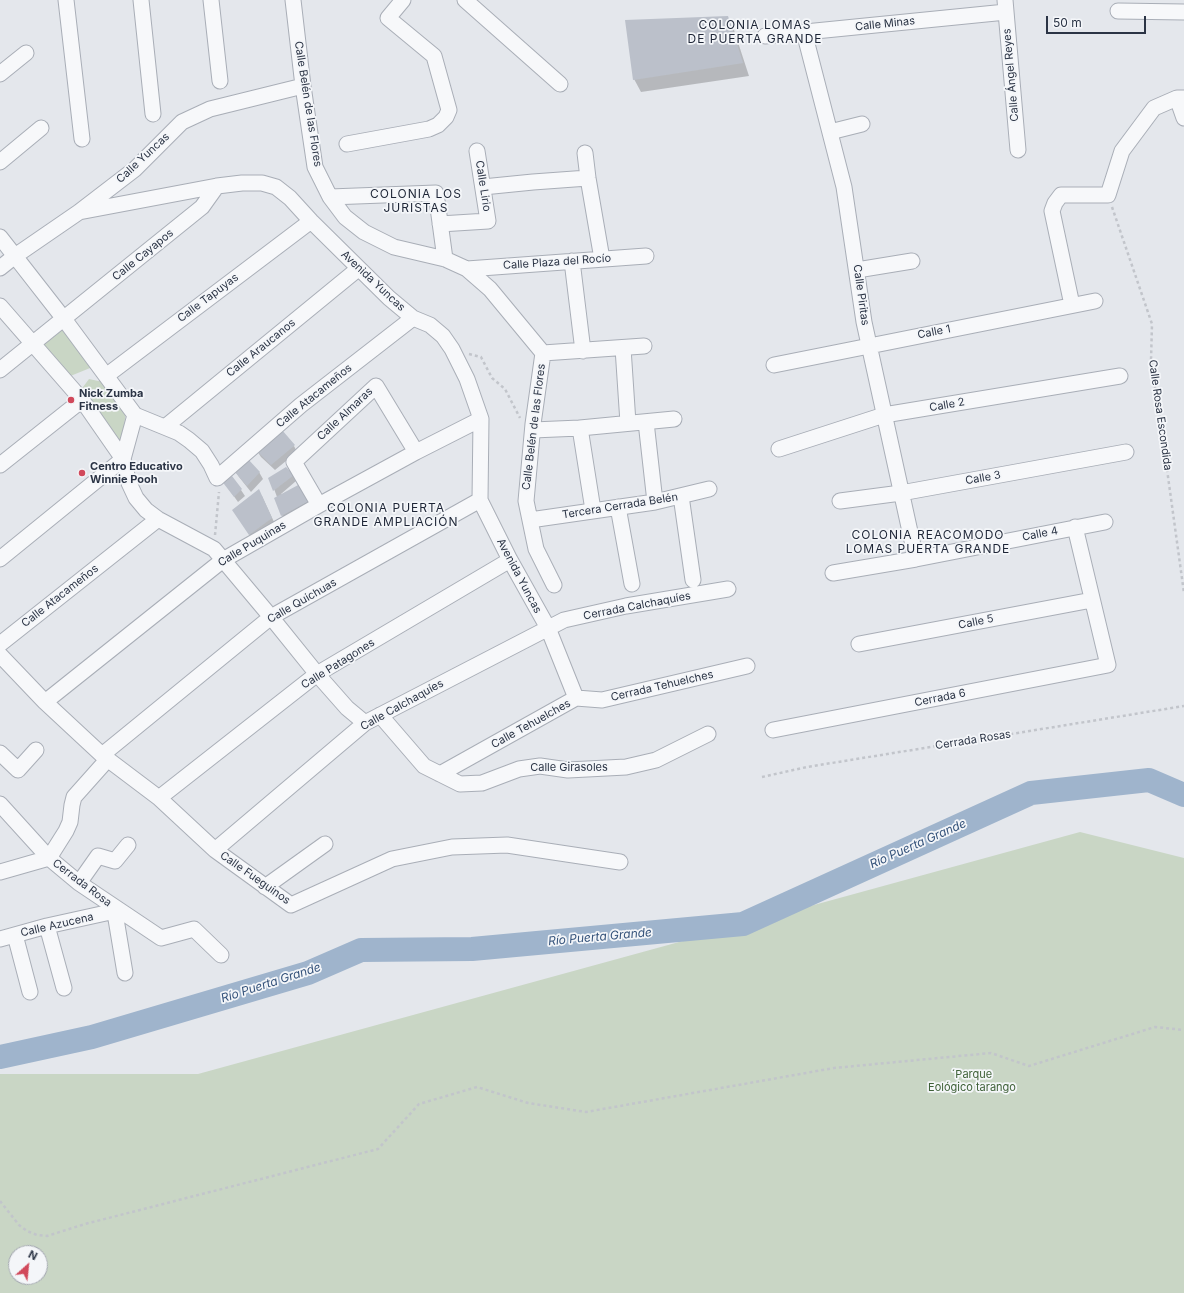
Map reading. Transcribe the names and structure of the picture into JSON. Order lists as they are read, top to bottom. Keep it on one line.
{"streets":{"street":["Calle Minas","Calle Ángel Reyes","Calle Belén de las Flores","Calle Yuncas","Calle Lirio","Calle Cayapos","Calle Plaza del Rocío","Avenida Yuncas","Calle Piritas","Calle Tapuyas","Calle 1","Calle Araucanos","Calle Atacameños","Calle 2","Calle Almaras","Calle 3","Tercera Cerrada Belén","Calle 4","Calle Puquinas","Calle Quichuas","Cerrada Calchaquíes","Calle 5","Calle Patagones","Cerrada Tehuelches","Cerrada 6","Calle Calchaquíes","Calle Tehuelches","Calle Girasoles","Calle Fueguinos","Cerrada Rosa","Calle Azucena"],"path":["Calle Rosa Escondida","Cerrada Rosas"]},"crossings":[["Calle Minas","Calle Ángel Reyes"],["Calle Minas","Calle Piritas"],["Calle Belén de las Flores","Calle Yuncas"],["Calle Belén de las Flores","Calle Plaza del Rocío"],["Calle Belén de las Flores","Tercera Cerrada Belén"],["Calle Yuncas","Avenida Yuncas"],["Calle Cayapos","Avenida Yuncas"],["Avenida Yuncas","Calle Tapuyas"],["Avenida Yuncas","Calle Araucanos"],["Avenida Yuncas","Calle Atacameños"],["Avenida Yuncas","Calle Puquinas"],["Avenida Yuncas","Calle Quichuas"],["Avenida Yuncas","Cerrada Calchaquíes"],["Avenida Yuncas","Calle Patagones"],["Avenida Yuncas","Calle Calchaquíes"],["Avenida Yuncas","Calle Tehuelches"],["Calle Piritas","Calle 1"],["Calle Piritas","Calle 2"],["Calle Piritas","Calle 3"],["Calle Piritas","Calle 4"],["Calle Almaras","Calle Puquinas"],["Calle Puquinas","Calle Fueguinos"],["Calle Quichuas","Calle Fueguinos"],["Calle Quichuas","Cerrada Rosa"],["Cerrada Calchaquíes","Calle Calchaquíes"],["Cerrada Calchaquíes","Calle Tehuelches"],["Calle 5","Cerrada 6"],["Calle Patagones","Calle Fueguinos"],["Cerrada Tehuelches","Calle Tehuelches"],["Calle Calchaquíes","Calle Tehuelches"],["Calle Calchaquíes","Calle Girasoles"],["Calle Calchaquíes","Calle Fueguinos"],["Calle Tehuelches","Calle Girasoles"],["Cerrada Rosa","Calle Azucena"]],"districts":["COLONIA LOMAS DE PUERTA GRANDE","COLONIA LOS JURISTAS","COLONIA PUERTA GRANDE AMPLIACIÓN","COLONIA REACOMODO LOMAS PUERTA GRANDE"],"water":["Río Puerta Grande"],"parks":["´Parque Eológico tarango"],"places":["Nick Zumba Fitness","Centro Educativo Winnie Pooh"],"scale_bar":"50 m","north":"top right"}
